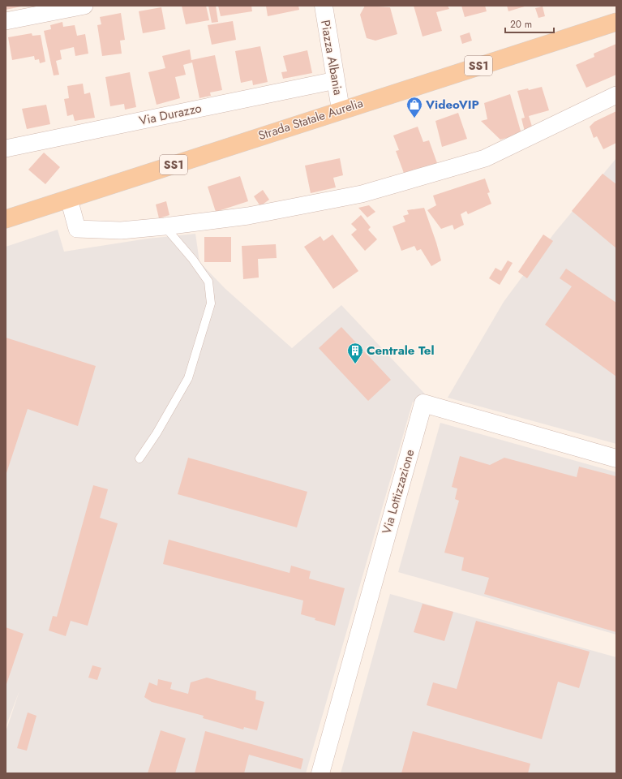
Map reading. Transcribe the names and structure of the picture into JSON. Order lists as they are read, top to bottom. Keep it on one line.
{"streets":{"main road":["SS1","Strada Statale Aurelia"],"street":["Piazza Albania","Via Durazzo","Via Lottizzazione"]},"crossings":[["Piazza Albania","Via Durazzo"],["Piazza Albania","Strada Statale Aurelia"]],"places":{"shop":["VideoVIP"],"building":["Centrale Tel"]},"scale_bar":"20 m"}
